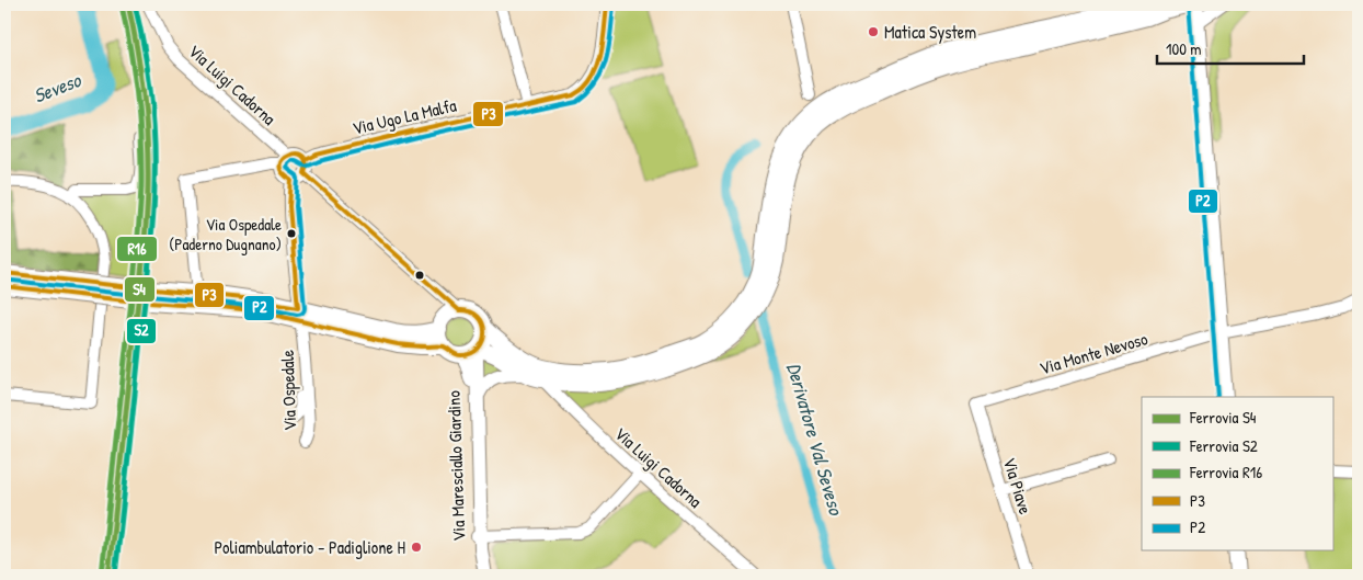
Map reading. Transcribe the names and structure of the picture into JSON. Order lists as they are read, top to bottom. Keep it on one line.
{"streets":{"street":["Via Luigi Cadorna","Via Ugo La Malfa","Via Monte Nevoso","Via Ospedale","Via Maresciallo Giardino","Via Piave"]},"crossings":[["Via Luigi Cadorna","Via Ugo La Malfa"],["Via Luigi Cadorna","Via Ospedale"],["Via Ugo La Malfa","Via Ospedale"],["Via Monte Nevoso","Via Piave"]],"water":["Seveso","Derivatore Val Seveso"],"places":["Matica System","Via Ospedale (Paderno Dugnano)","Poliambulatorio - Padiglione H"],"lines":["rail line S4","rail line S2","transit line P3","transit line P2","rail line R16"],"legend":["Ferrovia S4","Ferrovia S2","Ferrovia R16","P3","P2"],"scale_bar":"100 m"}
